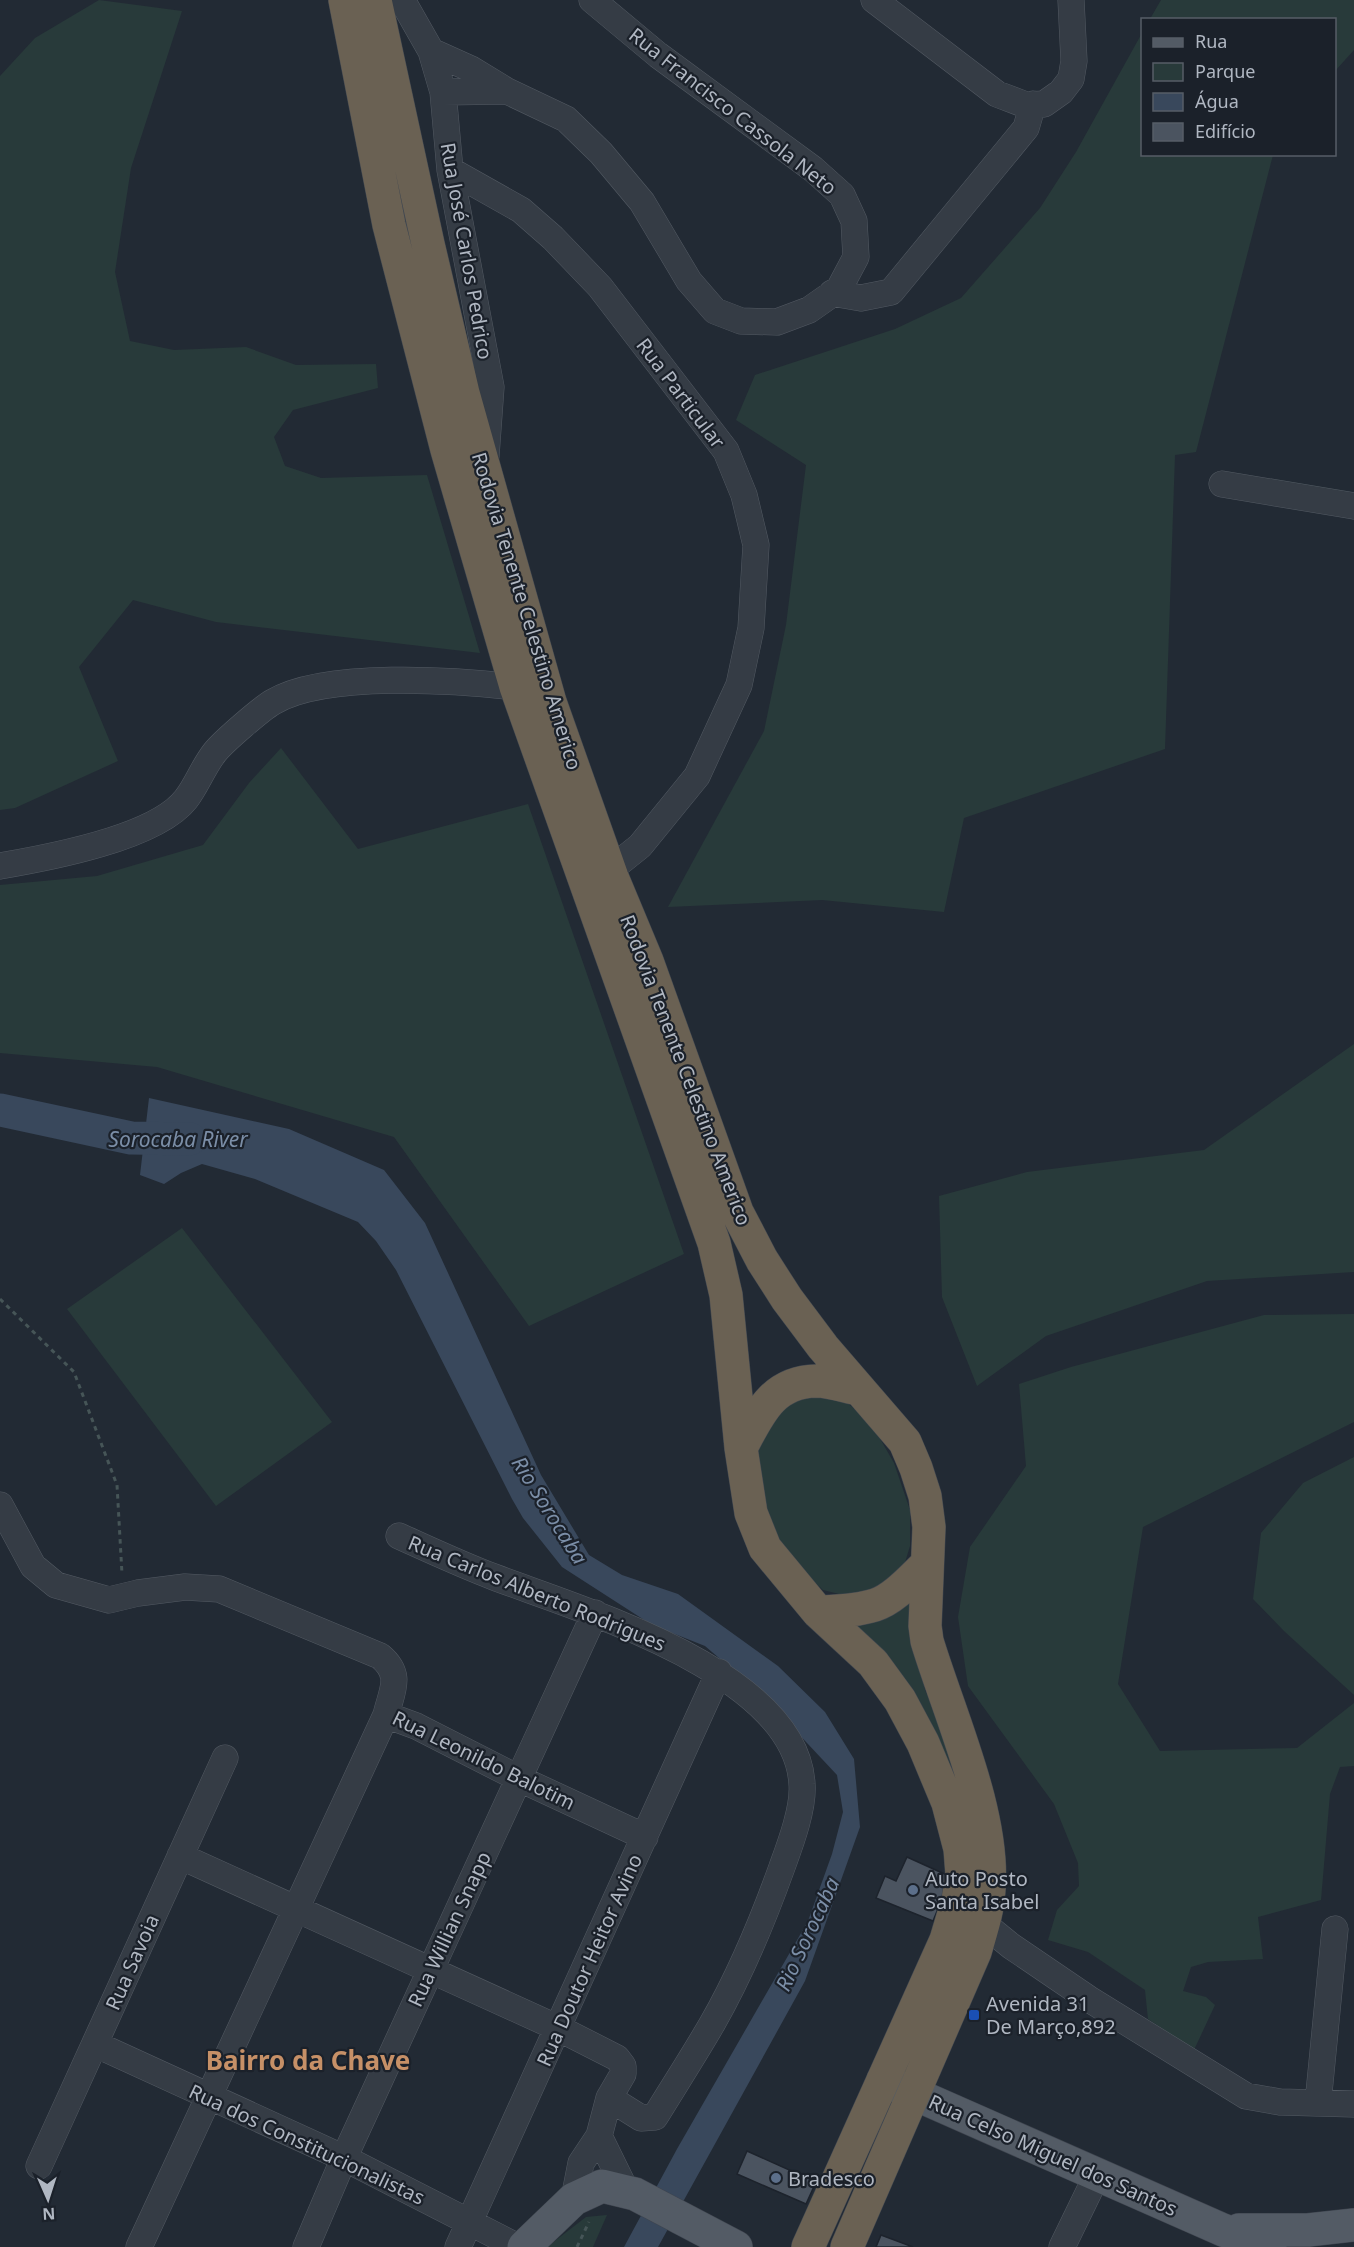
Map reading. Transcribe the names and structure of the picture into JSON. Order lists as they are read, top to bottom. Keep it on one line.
{"streets":{"highway":["Rodovia Tenente Celestino Americo"],"main road":["Rua Celso Miguel dos Santos"],"street":["Rua Francisco Cassola Neto","Rua José Carlos Pedrico","Rua Particular","Rua Carlos Alberto Rodrigues","Rua Leonildo Balotim","Rua Willian Snapp","Rua Doutor Heitor Avino","Rua Savoia","Rua dos Constitucionalistas"]},"crossings":[["Rua Francisco Cassola Neto","Rua José Carlos Pedrico"],["Rua José Carlos Pedrico","Rua Particular"],["Rua José Carlos Pedrico","Rodovia Tenente Celestino Americo"],["Rua Particular","Rodovia Tenente Celestino Americo"],["Rodovia Tenente Celestino Americo","Rua Celso Miguel dos Santos"],["Rua Carlos Alberto Rodrigues","Rua Willian Snapp"],["Rua Carlos Alberto Rodrigues","Rua Doutor Heitor Avino"],["Rua Leonildo Balotim","Rua Willian Snapp"],["Rua Leonildo Balotim","Rua Doutor Heitor Avino"],["Rua Willian Snapp","Rua dos Constitucionalistas"],["Rua Doutor Heitor Avino","Rua dos Constitucionalistas"],["Rua Savoia","Rua dos Constitucionalistas"]],"districts":["Bairro da Chave"],"water":["Sorocaba River","Rio Sorocaba"],"places":{"other":["Auto Posto Santa Isabel","Bradesco"],"transit":["Avenida 31 De Março,892"]},"legend":["Rua","Parque","Água","Edifício"],"north":"bottom"}
